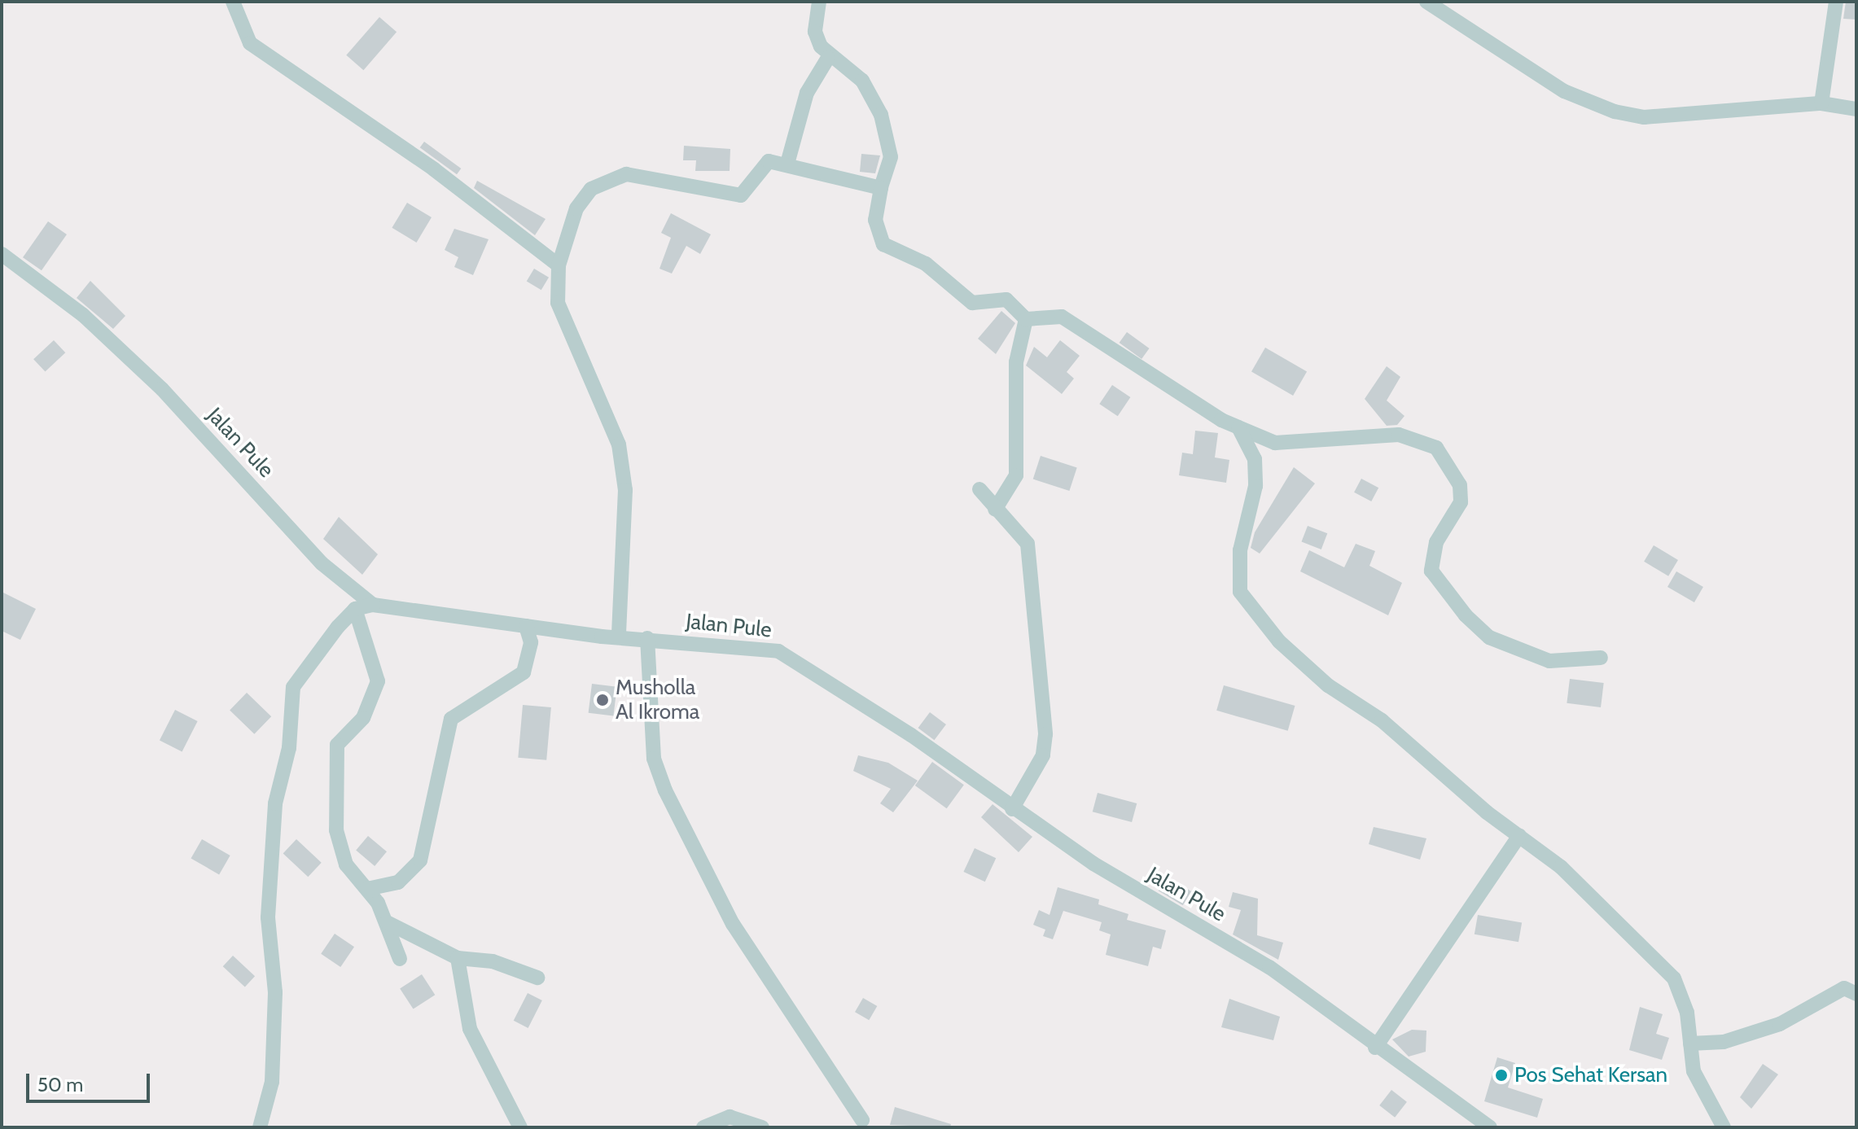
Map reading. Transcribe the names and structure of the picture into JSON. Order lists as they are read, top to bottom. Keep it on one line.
{"streets":{"street":["Jalan Pule"]},"places":["Musholla Al Ikroma","Pos Sehat Kersan"],"scale_bar":"50 m"}
